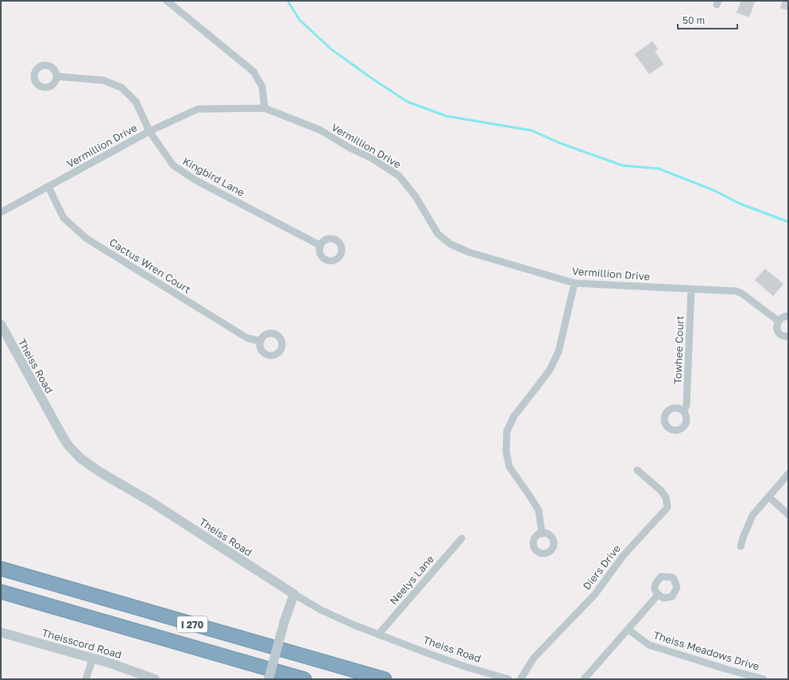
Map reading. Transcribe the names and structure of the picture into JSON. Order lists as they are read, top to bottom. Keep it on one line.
{"streets":{"highway":["I 270"],"street":["Vermillion Drive","Kingbird Lane","Cactus Wren Court","Towhee Court","Theiss Road","Diers Drive","Neelys Lane","Theisscord Road","Theiss Meadows Drive"]},"crossings":[["Vermillion Drive","Kingbird Lane"],["Vermillion Drive","Cactus Wren Court"],["Vermillion Drive","Towhee Court"],["Theiss Road","Neelys Lane"]],"scale_bar":"50 m"}
